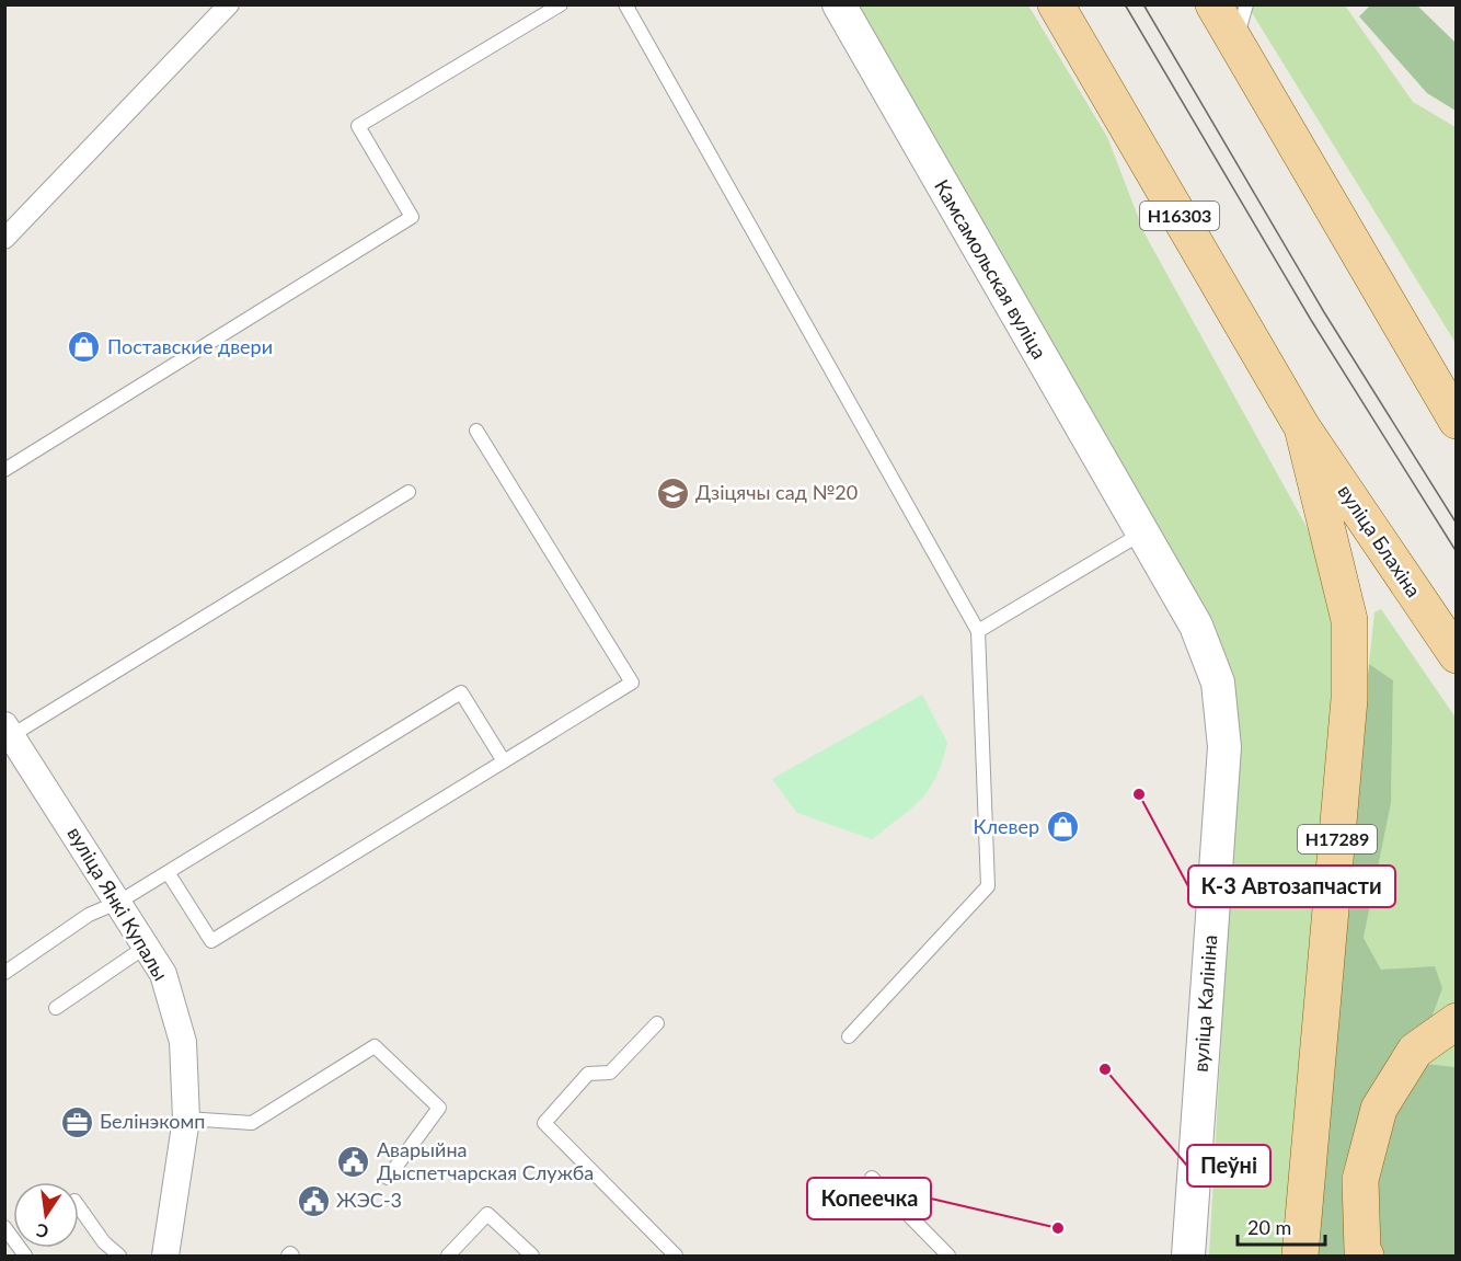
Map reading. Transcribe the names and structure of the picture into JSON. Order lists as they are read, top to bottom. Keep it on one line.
{"streets":{"main road":["Н16303","вуліца Блахіна","Н17289"],"street":["Камсамольская вуліца","вуліца Янкі Купалы","вуліца Калініна"]},"crossings":[["Н16303","вуліца Блахіна"],["Н16303","Н17289"],["Камсамольская вуліца","вуліца Калініна"],["вуліца Блахіна","Н17289"]],"places":{"shop":["Поставские двери","Клевер"],"school or university":["Дзіцячы сад №20"],"other":["К-3 Автозапчасти","Пеўні","Копеечка"],"office":["Белінэкомп"],"public building":["Аварыйна Дыспетчарская Служба","ЖЭС-3"]},"scale_bar":"20 m","north":"bottom"}
